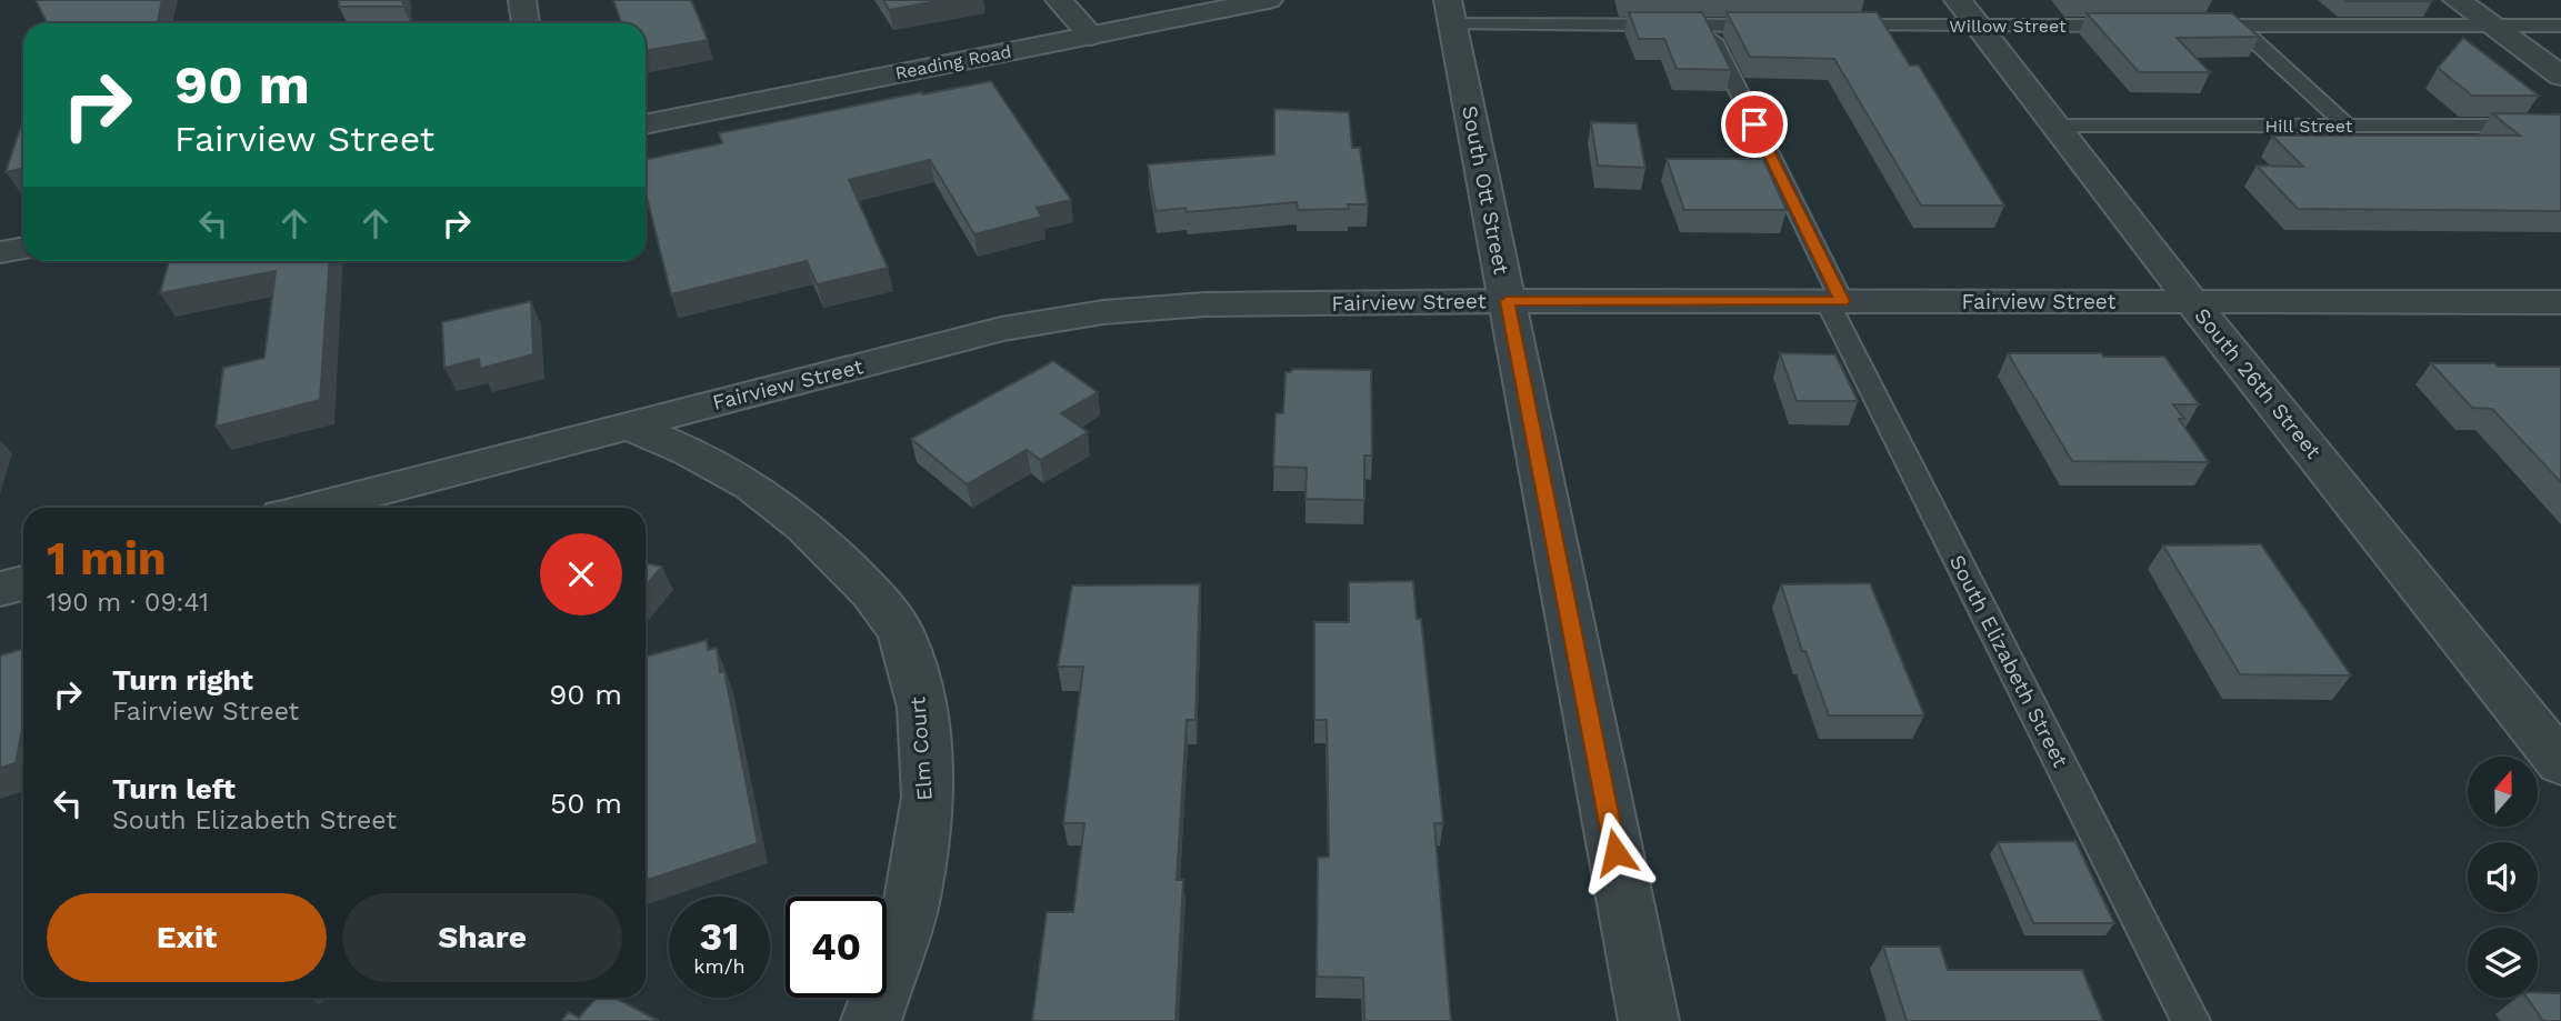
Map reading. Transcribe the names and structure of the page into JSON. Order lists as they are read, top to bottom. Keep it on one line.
{"streets":{"street":["Reading Road","South Ott Street","Fairview Street","South 26th Street","Elm Court"],"lane":["Willow Street","Hill Street","South Elizabeth Street"]},"crossings":[["Willow Street","South 26th Street"],["Hill Street","South 26th Street"],["South Ott Street","Fairview Street"],["Fairview Street","South 26th Street"],["Fairview Street","South Elizabeth Street"],["Fairview Street","Elm Court"]],"north":"top","page":{"turn":["90 m","Fairview Street"],"heading":["1 min","190 m · 09:41"],"list":[{"name":"Turn right","note":"Fairview Street","value":"90 m"},{"name":"Turn left","note":"South Elizabeth Street","value":"50 m"}],"buttons":["Exit","Share"],"speed":"31 km/h","limit":"40"}}
